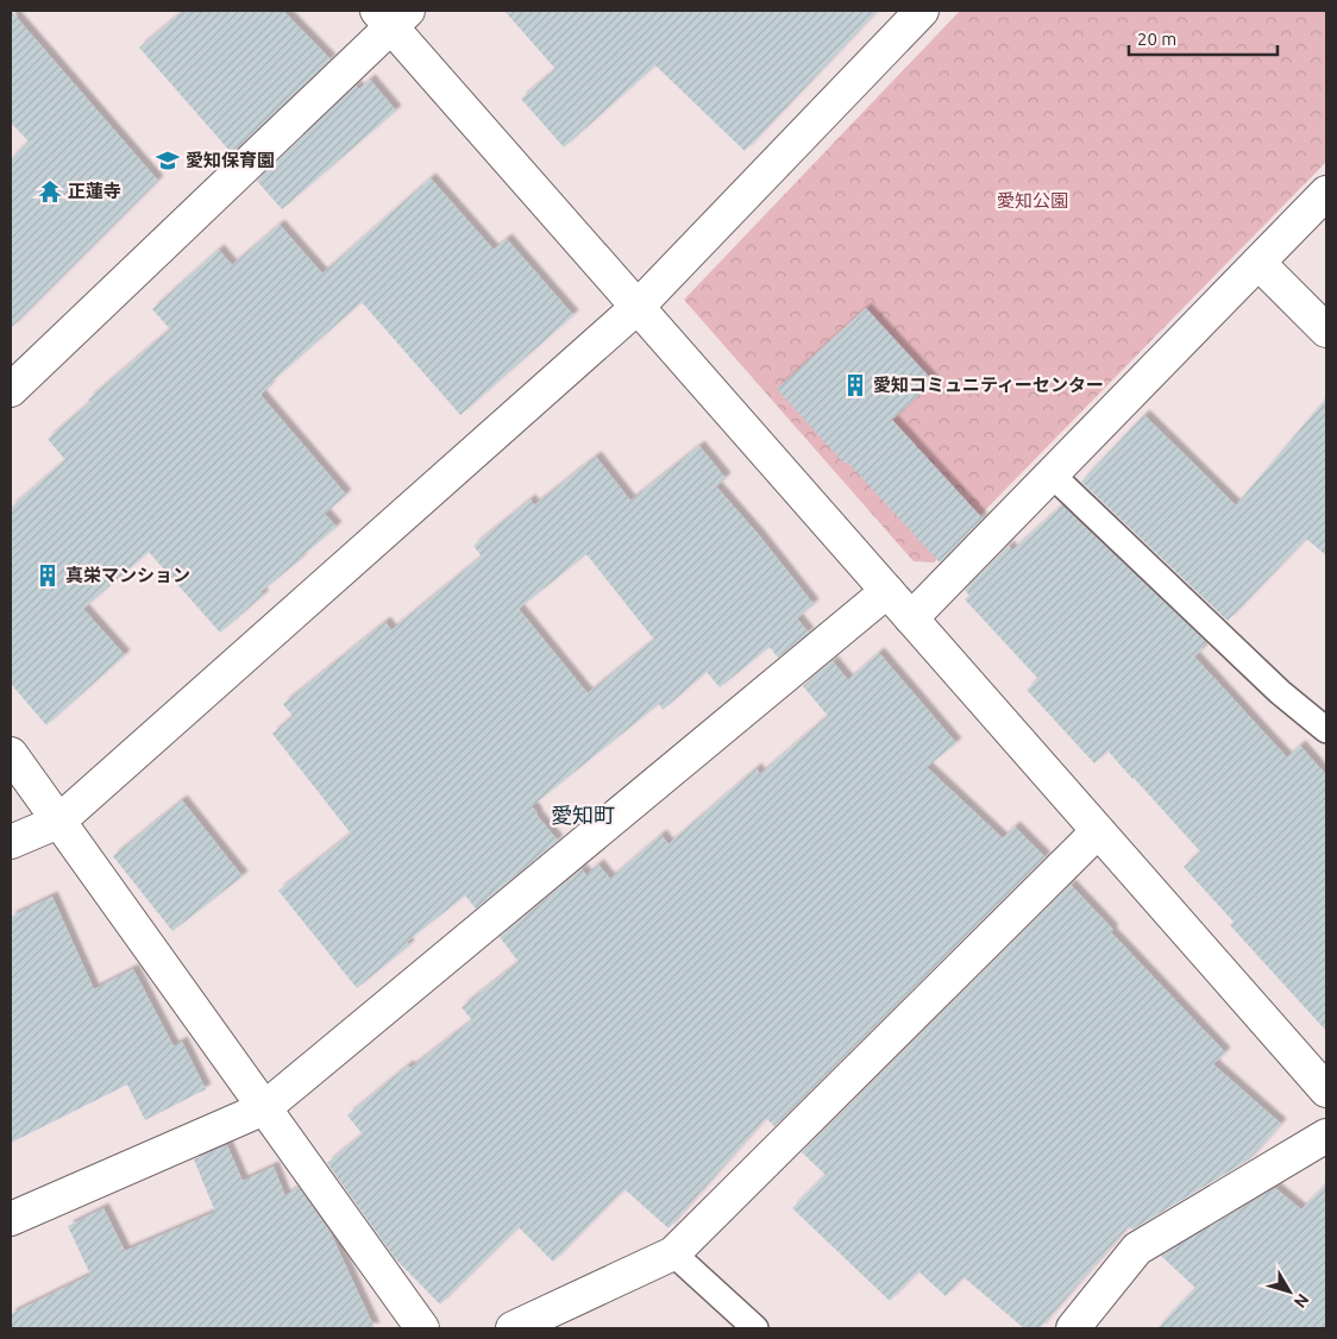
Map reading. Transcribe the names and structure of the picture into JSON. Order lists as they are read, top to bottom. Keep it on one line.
{"districts":["愛知町"],"parks":["愛知公園"],"places":{"school or university":["愛知保育園"],"temple":["正蓮寺"],"building":["愛知コミュニティーセンター","真栄マンション"]},"scale_bar":"20 m","north":"bottom right"}
